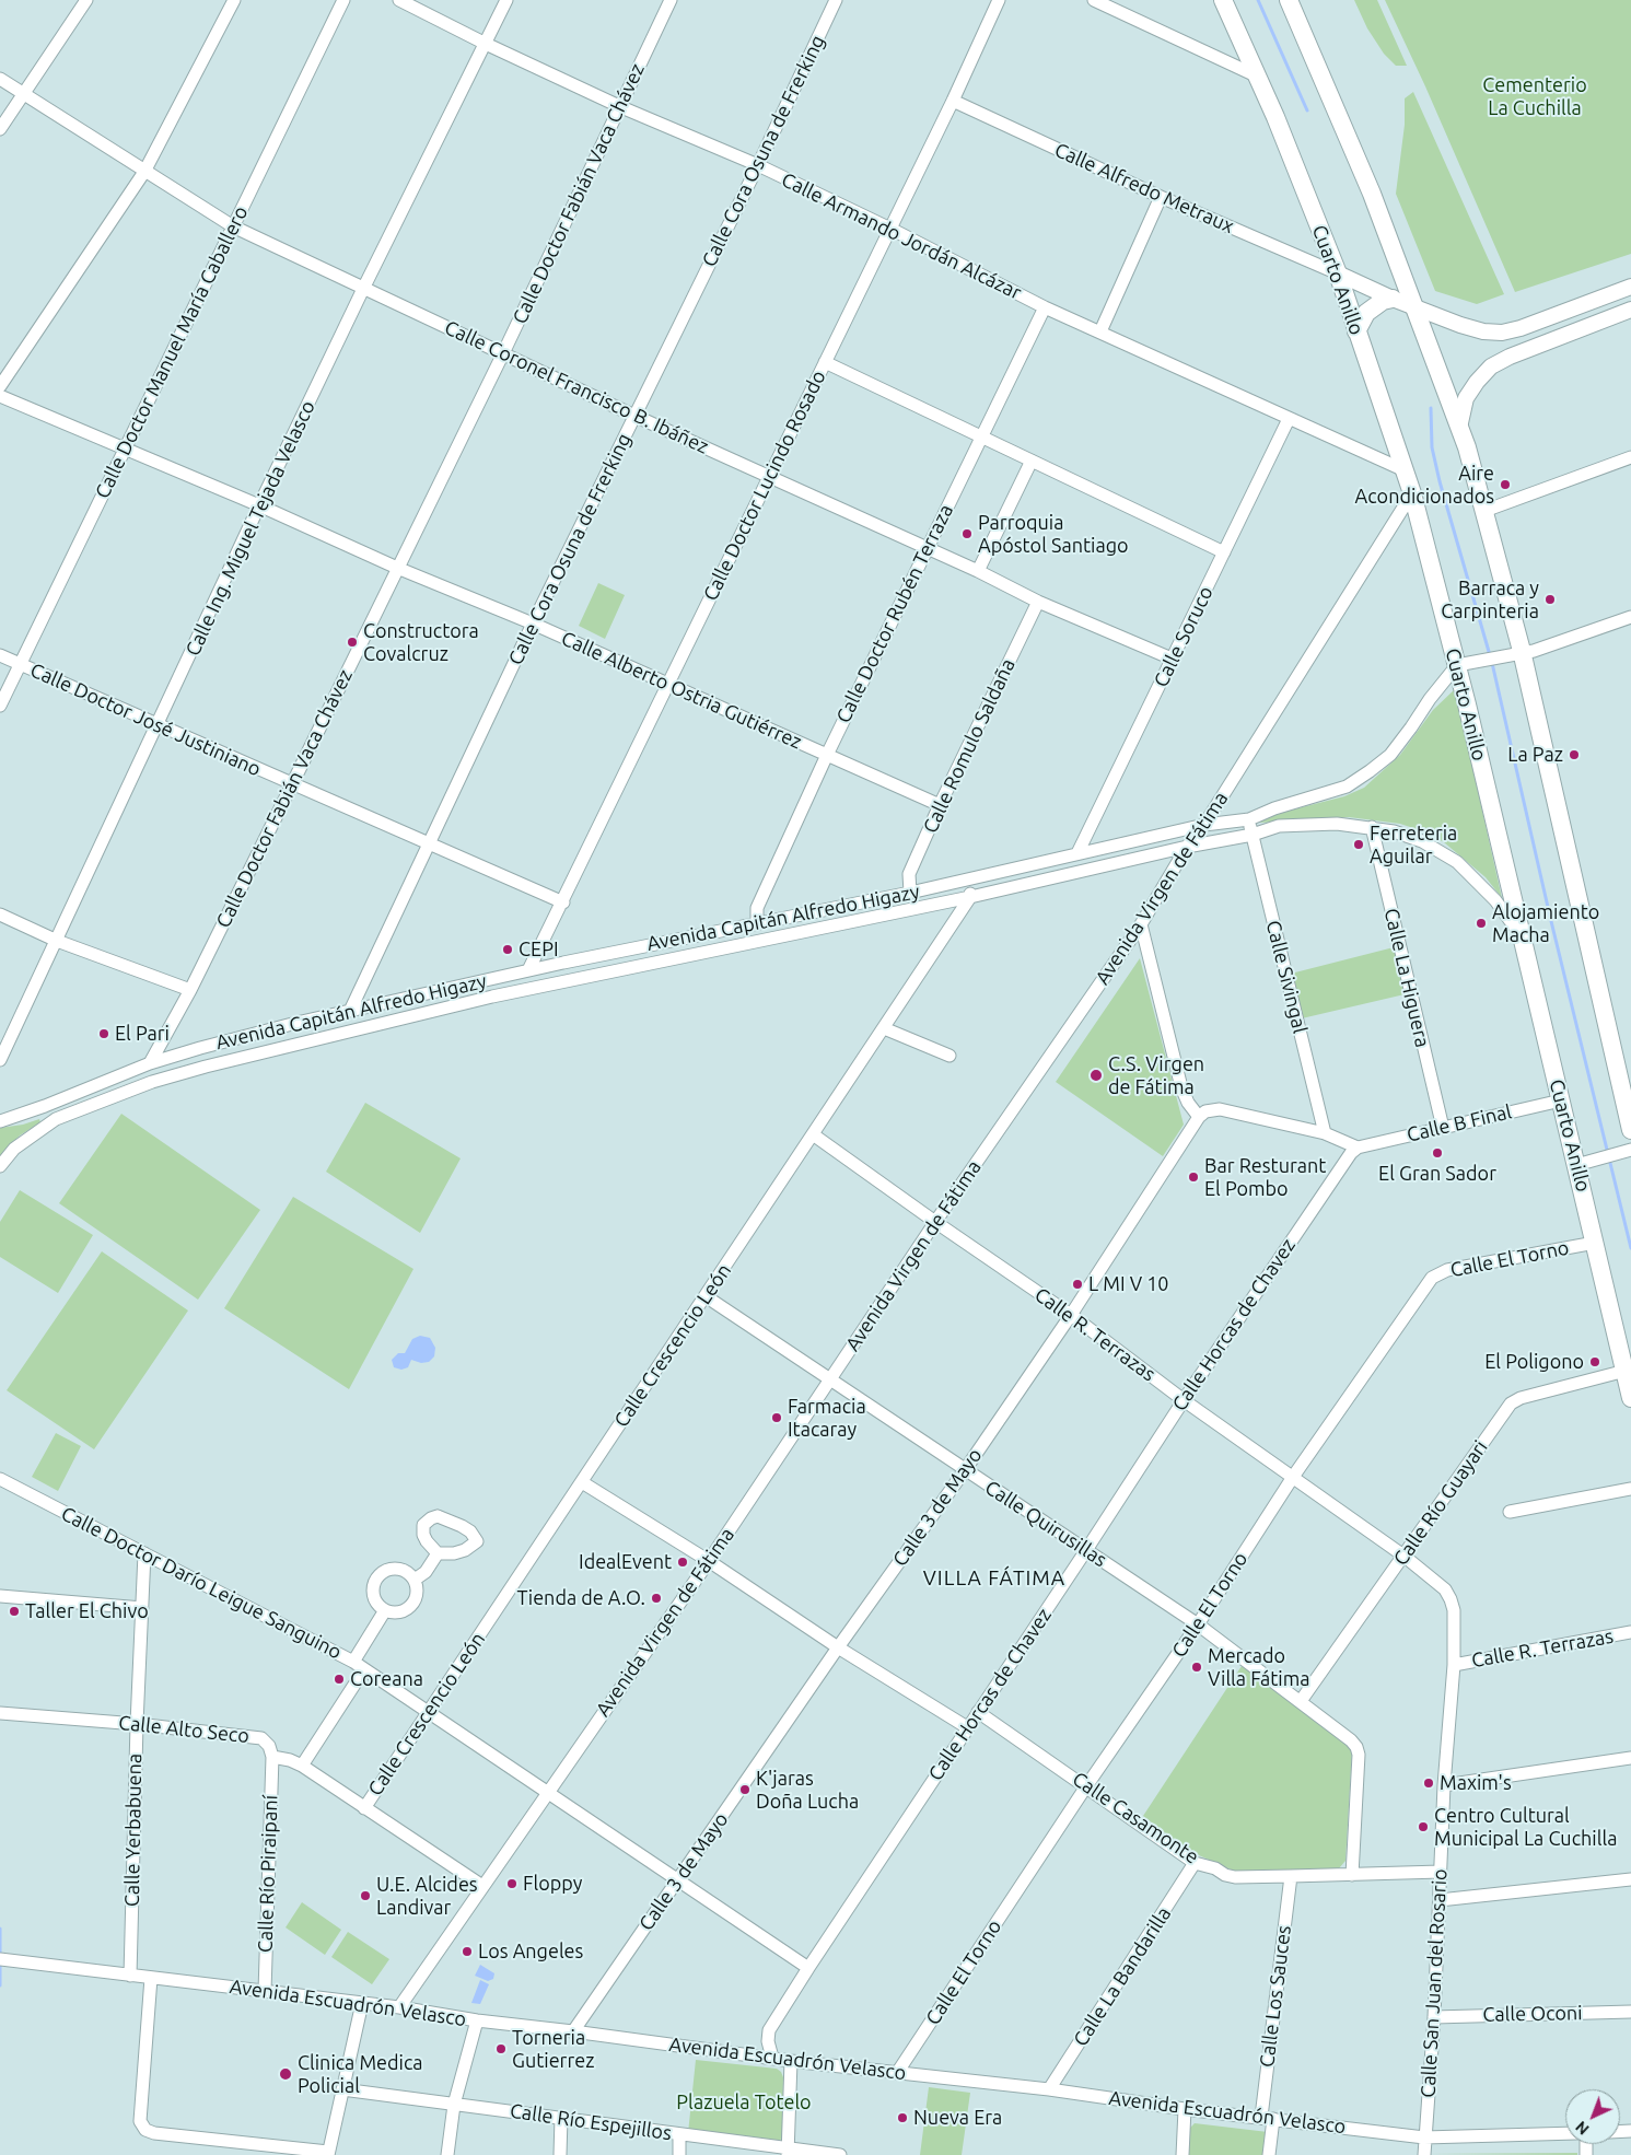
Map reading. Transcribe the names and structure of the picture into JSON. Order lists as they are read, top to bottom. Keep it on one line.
{"streets":{"highway":["Cuarto Anillo"],"street":["Calle Cora Osuna de Frerking","Calle Alfredo Metraux","Calle Doctor Fabián Vaca Chávez","Calle Armando Jordán Alcázar","Calle Doctor Manuel María Caballero","Calle Coronel Francisco B. Ibáñez","Calle Doctor Lucindo Rosado","Calle Ing. Miguel Tejada Velasco","Calle Doctor Rubén Terraza","Calle Soruco","Calle Alberto Ostria Gutiérrez","Calle Doctor José Justiniano","Calle Romulo Saldaña","Avenida Virgen de Fátima","Avenida Capitán Alfredo Higazy","Calle Sivingal","Calle La Higuera","Calle B Final","Calle El Torno","Calle Horcas de Chavez","Calle R. Terrazas","Calle Crescencio León","Calle Río Guayari","Calle 3 de Mayo","Calle Quirusillas","Calle Doctor Darío Leigue Sanguino","Calle Alto Seco","Calle Casamonte","Calle Yerbabuena","Calle Río Piraipaní","Calle La Bandarilla","Calle San Juan del Rosario","Calle Los Sauces","Avenida Escuadrón Velasco","Calle Oconi","Calle Río Espejillos"]},"crossings":[["Calle Cora Osuna de Frerking","Calle Armando Jordán Alcázar"],["Calle Cora Osuna de Frerking","Calle Coronel Francisco B. Ibáñez"],["Calle Cora Osuna de Frerking","Calle Alberto Ostria Gutiérrez"],["Calle Cora Osuna de Frerking","Calle Doctor José Justiniano"],["Calle Cora Osuna de Frerking","Avenida Capitán Alfredo Higazy"],["Calle Alfredo Metraux","Cuarto Anillo"],["Calle Alfredo Metraux","Calle Doctor Lucindo Rosado"],["Calle Doctor Fabián Vaca Chávez","Calle Armando Jordán Alcázar"],["Calle Doctor Fabián Vaca Chávez","Calle Coronel Francisco B. Ibáñez"],["Calle Doctor Fabián Vaca Chávez","Calle Alberto Ostria Gutiérrez"],["Calle Doctor Fabián Vaca Chávez","Calle Doctor José Justiniano"],["Calle Doctor Fabián Vaca Chávez","Avenida Capitán Alfredo Higazy"],["Calle Armando Jordán Alcázar","Cuarto Anillo"],["Calle Armando Jordán Alcázar","Calle Doctor Lucindo Rosado"],["Calle Armando Jordán Alcázar","Calle Ing. Miguel Tejada Velasco"],["Calle Armando Jordán Alcázar","Calle Doctor Rubén Terraza"],["Calle Armando Jordán Alcázar","Calle Soruco"],["Cuarto Anillo","Avenida Virgen de Fátima"],["Cuarto Anillo","Avenida Capitán Alfredo Higazy"],["Cuarto Anillo","Calle B Final"],["Cuarto Anillo","Calle El Torno"],["Cuarto Anillo","Calle Río Guayari"],["Calle Doctor Manuel María Caballero","Calle Coronel Francisco B. Ibáñez"],["Calle Doctor Manuel María Caballero","Calle Alberto Ostria Gutiérrez"],["Calle Doctor Manuel María Caballero","Calle Doctor José Justiniano"],["Calle Coronel Francisco B. Ibáñez","Calle Doctor Lucindo Rosado"],["Calle Coronel Francisco B. Ibáñez","Calle Ing. Miguel Tejada Velasco"],["Calle Coronel Francisco B. Ibáñez","Calle Doctor Rubén Terraza"],["Calle Coronel Francisco B. Ibáñez","Calle Soruco"],["Calle Coronel Francisco B. Ibáñez","Calle Romulo Saldaña"],["Calle Doctor Lucindo Rosado","Calle Alberto Ostria Gutiérrez"],["Calle Doctor Lucindo Rosado","Calle Doctor José Justiniano"],["Calle Doctor Lucindo Rosado","Avenida Capitán Alfredo Higazy"],["Calle Ing. Miguel Tejada Velasco","Calle Alberto Ostria Gutiérrez"],["Calle Ing. Miguel Tejada Velasco","Calle Doctor José Justiniano"],["Calle Doctor Rubén Terraza","Calle Alberto Ostria Gutiérrez"],["Calle Doctor Rubén Terraza","Avenida Capitán Alfredo Higazy"],["Calle Soruco","Avenida Capitán Alfredo Higazy"],["Calle Alberto Ostria Gutiérrez","Calle Romulo Saldaña"],["Calle Romulo Saldaña","Avenida Capitán Alfredo Higazy"],["Avenida Virgen de Fátima","Avenida Capitán Alfredo Higazy"],["Avenida Virgen de Fátima","Calle R. Terrazas"],["Avenida Virgen de Fátima","Calle Quirusillas"],["Avenida Virgen de Fátima","Calle Doctor Darío Leigue Sanguino"],["Avenida Virgen de Fátima","Calle Alto Seco"],["Avenida Virgen de Fátima","Avenida Escuadrón Velasco"],["Avenida Capitán Alfredo Higazy","Calle Sivingal"],["Avenida Capitán Alfredo Higazy","Calle La Higuera"],["Avenida Capitán Alfredo Higazy","Calle Crescencio León"],["Calle La Higuera","Calle B Final"],["Calle B Final","Calle Horcas de Chavez"],["Calle El Torno","Calle R. Terrazas"],["Calle El Torno","Calle Quirusillas"],["Calle El Torno","Calle Casamonte"],["Calle El Torno","Avenida Escuadrón Velasco"],["Calle Horcas de Chavez","Calle R. Terrazas"],["Calle Horcas de Chavez","Calle Quirusillas"],["Calle Horcas de Chavez","Calle Doctor Darío Leigue Sanguino"],["Calle Horcas de Chavez","Calle Casamonte"],["Calle Horcas de Chavez","Avenida Escuadrón Velasco"],["Calle R. Terrazas","Calle Crescencio León"],["Calle R. Terrazas","Calle Río Guayari"],["Calle R. Terrazas","Calle 3 de Mayo"],["Calle R. Terrazas","Calle San Juan del Rosario"],["Calle Crescencio León","Calle Quirusillas"],["Calle Crescencio León","Calle Doctor Darío Leigue Sanguino"],["Calle Crescencio León","Calle Alto Seco"],["Calle Río Guayari","Calle Quirusillas"],["Calle 3 de Mayo","Calle Quirusillas"],["Calle 3 de Mayo","Calle Doctor Darío Leigue Sanguino"],["Calle 3 de Mayo","Avenida Escuadrón Velasco"],["Calle Quirusillas","Calle Casamonte"],["Calle Doctor Darío Leigue Sanguino","Calle Yerbabuena"],["Calle Alto Seco","Calle Yerbabuena"],["Calle Alto Seco","Calle Río Piraipaní"],["Calle Casamonte","Calle La Bandarilla"],["Calle Casamonte","Calle San Juan del Rosario"],["Calle Casamonte","Calle Los Sauces"],["Calle Yerbabuena","Avenida Escuadrón Velasco"],["Calle Río Piraipaní","Avenida Escuadrón Velasco"],["Calle La Bandarilla","Avenida Escuadrón Velasco"],["Calle San Juan del Rosario","Avenida Escuadrón Velasco"],["Calle San Juan del Rosario","Calle Oconi"],["Calle Los Sauces","Avenida Escuadrón Velasco"]],"districts":["VILLA FÁTIMA"],"parks":["Cementerio La Cuchilla","Plazuela Totelo"],"places":["Aire Acondicionados","Parroquia Apóstol Santiago","Barraca y Carpinteria","Constructora Covalcruz","La Paz","Ferreteria Aguilar","Alojamiento Macha","CEPI","El Pari","C.S. Virgen de Fátima","El Gran Sador","Bar Resturant El Pombo","L MI V 10","El Poligono","Farmacia Itacaray","IdealEvent","Tienda de A.O.","Taller El Chivo","Mercado Villa Fátima","Coreana","Maxim's","K'jaras Doña Lucha","Centro Cultural Municipal La Cuchilla","Floppy","U.E. Alcides Landivar","Los Angeles","Torneria Gutierrez","Clinica Medica Policial","Nueva Era"],"north":"bottom left"}
